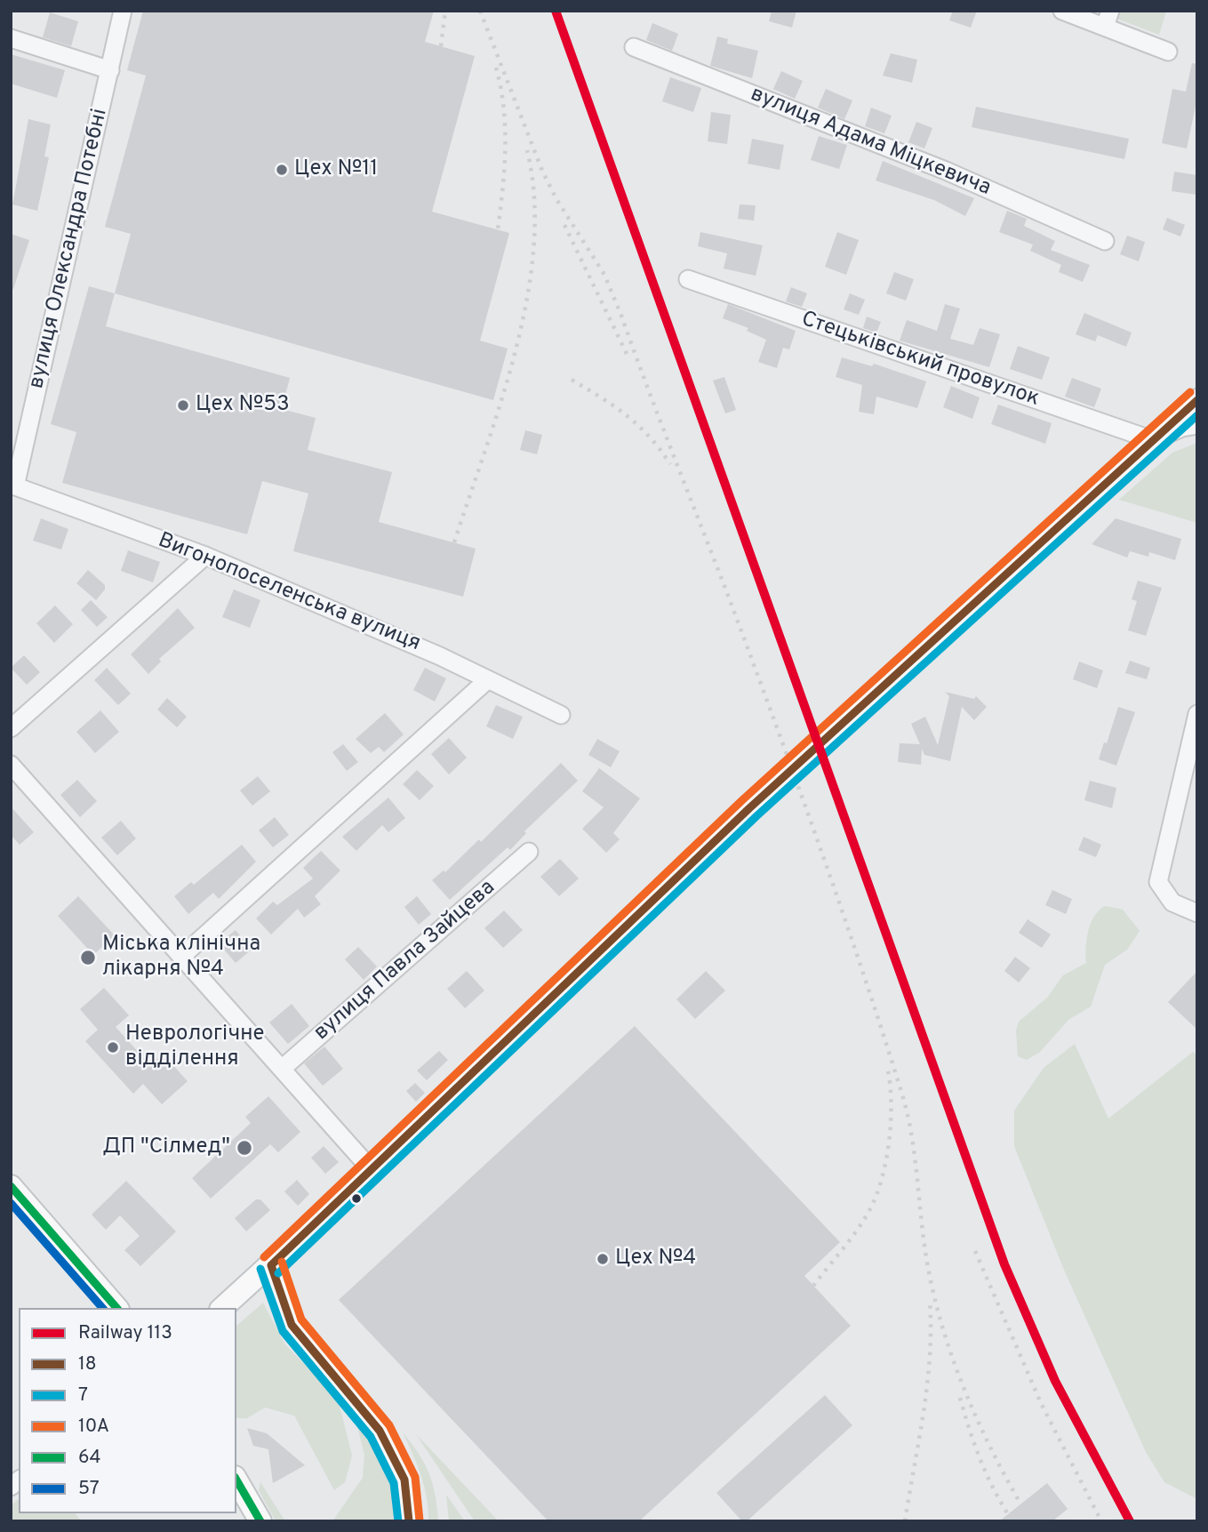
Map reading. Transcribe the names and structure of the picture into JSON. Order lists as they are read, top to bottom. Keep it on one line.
{"streets":{"street":["вулиця Адама Міцкевича","вулиця Олександра Потебні","Стецьківський провулок","Вигонопоселенська вулиця","вулиця Павла Зайцева"]},"crossings":[["вулиця Олександра Потебні","Вигонопоселенська вулиця"]],"places":["Цех №11","Цех №53","Міська клінічна лікарня №4","Неврологічне відділення","ДП \"Сілмед\"","Цех №4"],"lines":["rail line 113","transit line 10А","transit line 18","transit line 7","transit line 64","transit line 57"],"legend":["Railway 113","18","7","10А","64","57"]}
